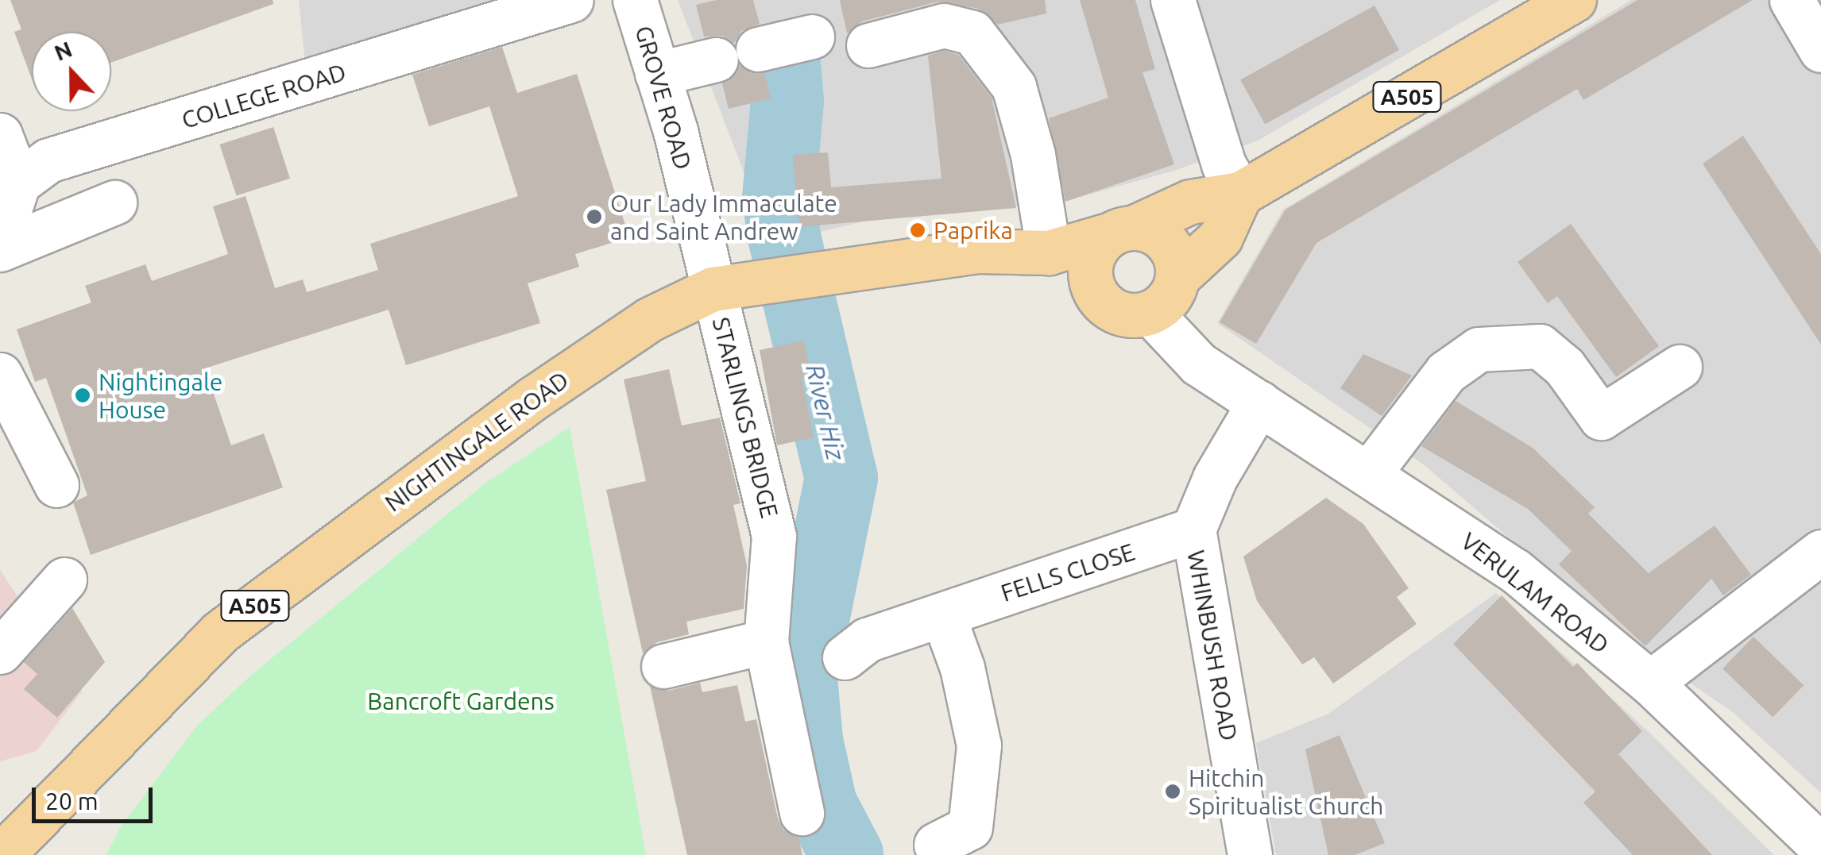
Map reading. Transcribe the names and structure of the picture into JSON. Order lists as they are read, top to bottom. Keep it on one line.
{"streets":{"main road":["A505","NIGHTINGALE ROAD"],"street":["COLLEGE ROAD","GROVE ROAD","STARLINGS BRIDGE","FELLS CLOSE","VERULAM ROAD","WHINBUSH ROAD"]},"crossings":[["GROVE ROAD","STARLINGS BRIDGE"],["GROVE ROAD","NIGHTINGALE ROAD"],["STARLINGS BRIDGE","NIGHTINGALE ROAD"],["NIGHTINGALE ROAD","VERULAM ROAD"],["FELLS CLOSE","WHINBUSH ROAD"],["VERULAM ROAD","WHINBUSH ROAD"]],"water":["River Hiz"],"parks":["Bancroft Gardens"],"places":["Our Lady Immaculate and Saint Andrew","Paprika","Nightingale House","Hitchin Spiritualist Church"],"scale_bar":"20 m","north":"top"}
